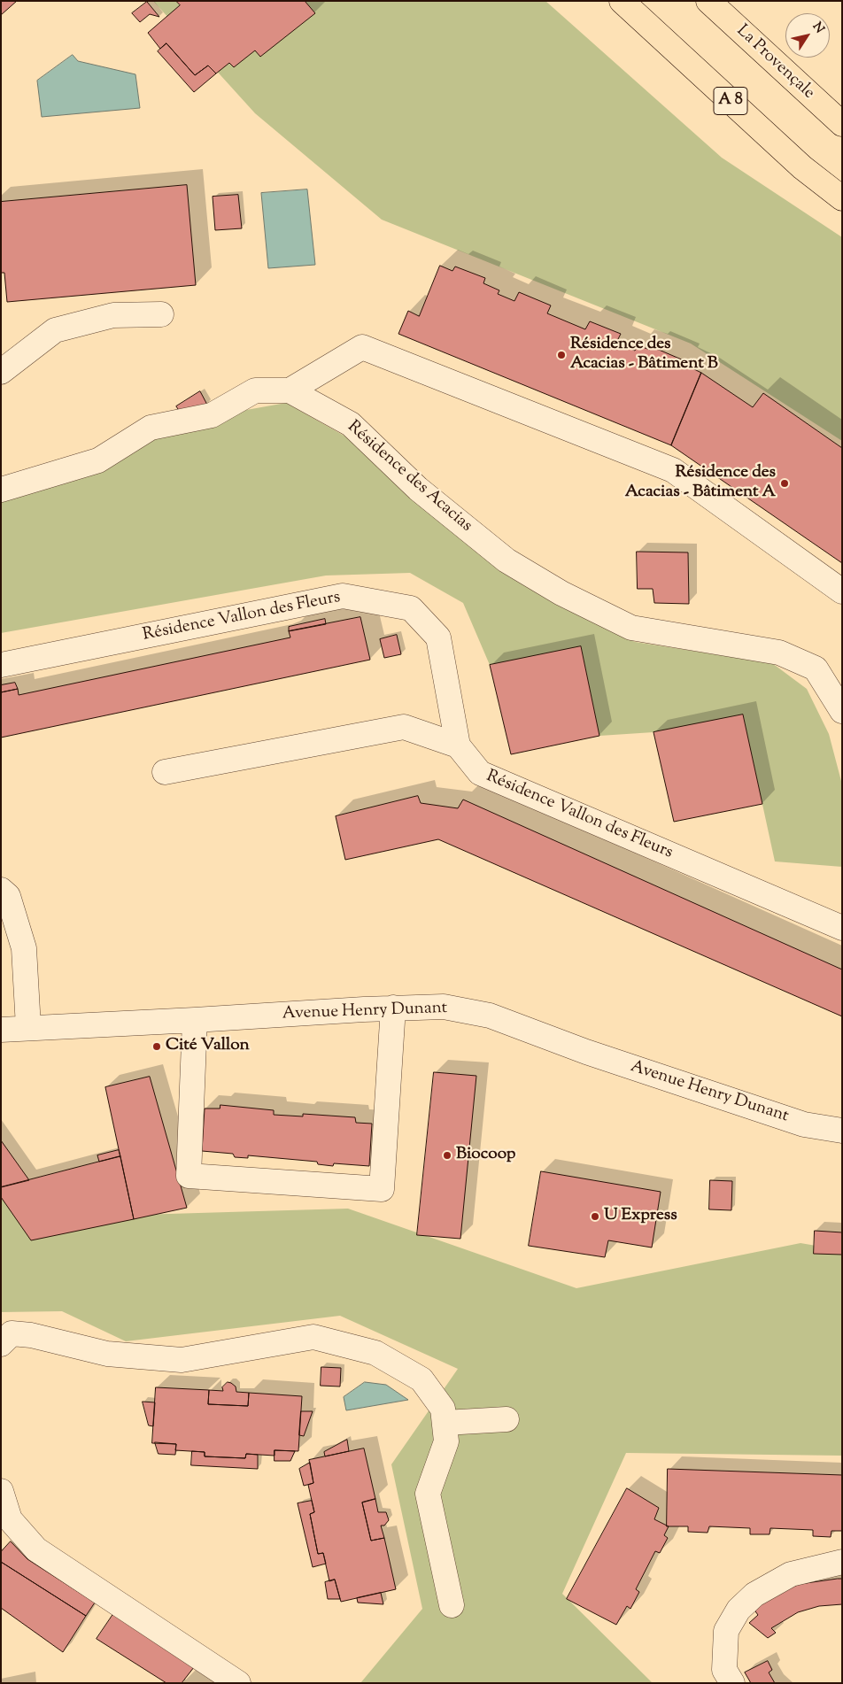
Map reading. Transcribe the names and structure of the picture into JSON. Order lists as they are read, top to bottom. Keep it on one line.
{"streets":{"highway":["La Provençale","A 8"],"street":["Résidence des Acacias","Résidence Vallon des Fleurs","Avenue Henry Dunant"]},"places":["Résidence des Acacias - Bâtiment B","Résidence des Acacias - Bâtiment A","Cité Vallon","Biocoop","U Express"],"north":"top right"}
